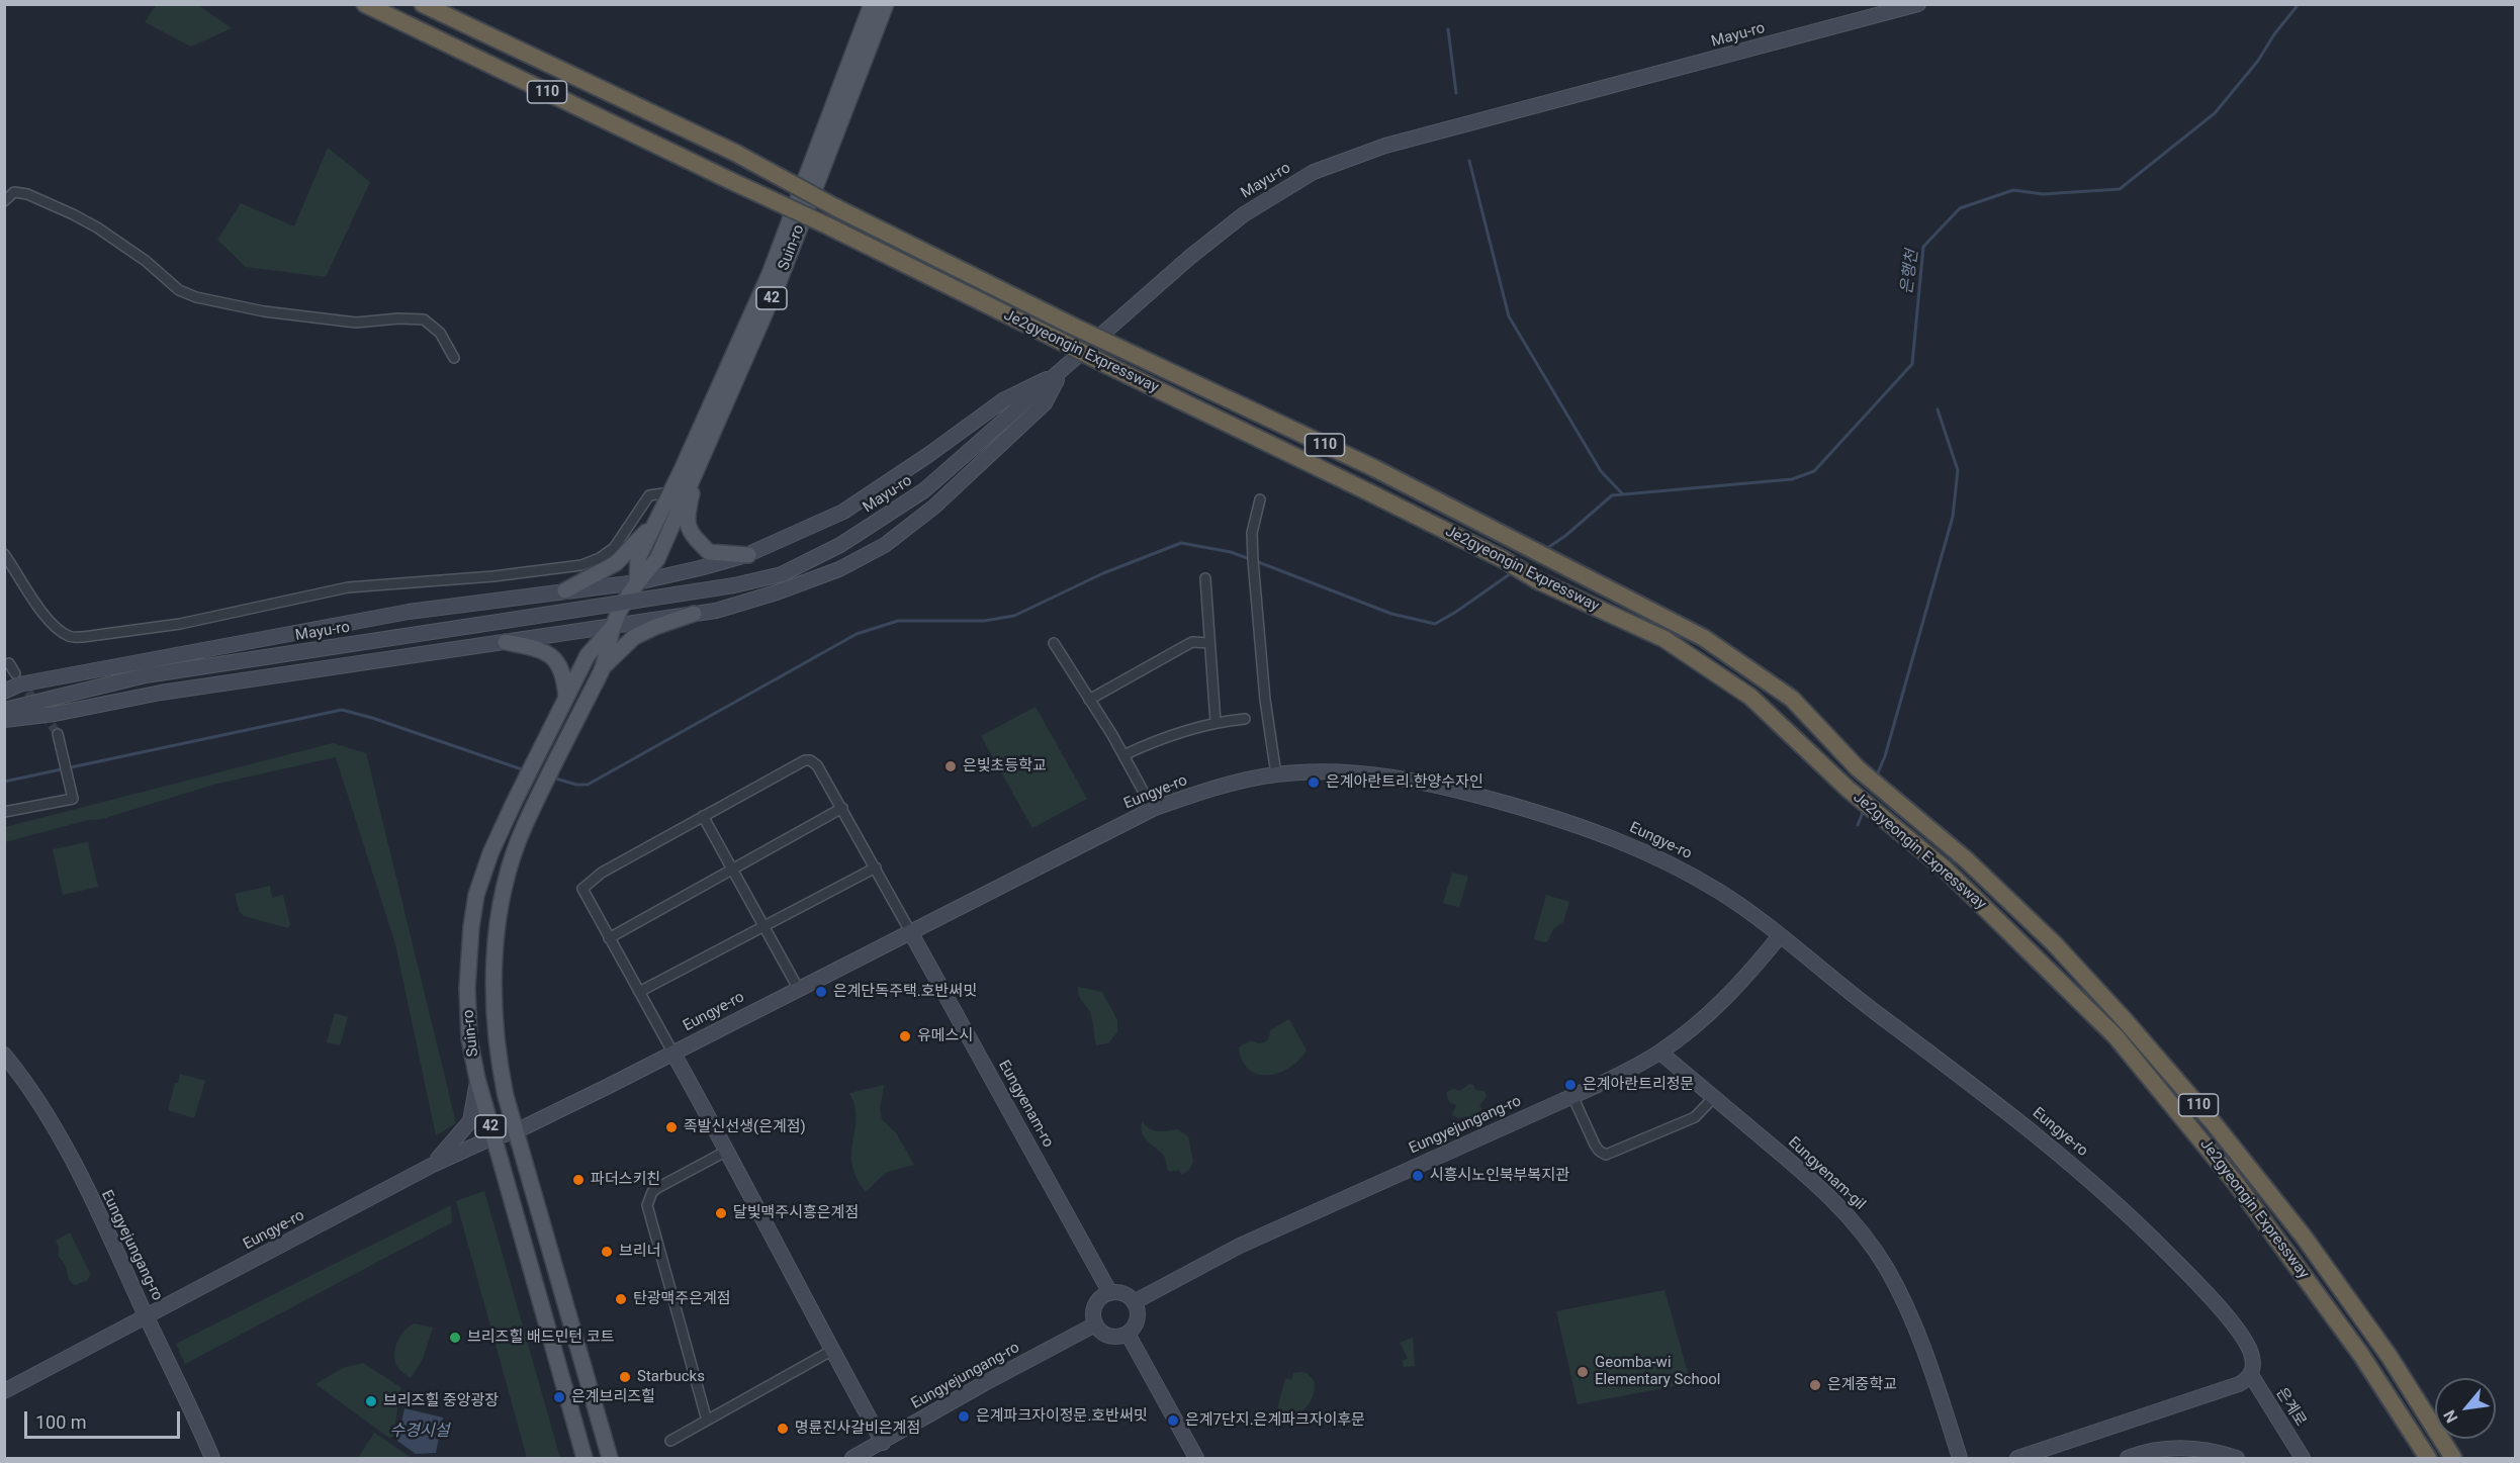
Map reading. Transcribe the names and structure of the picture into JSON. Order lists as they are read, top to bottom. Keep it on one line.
{"streets":{"highway":["110","Je2gyeongin Expressway"],"main road":["Suin-ro","42"],"street":["Mayu-ro","Eungye-ro","Eungyenam-ro","Eungyejungang-ro","Eungyenam-gil","은계로"]},"crossings":[["Suin-ro","Eungye-ro"],["Eungye-ro","Eungyenam-ro"],["Eungye-ro","Eungyejungang-ro"],["Eungye-ro","은계로"],["Eungyenam-ro","Eungyejungang-ro"],["Eungyejungang-ro","Eungyenam-gil"]],"water":["은행천","수경시설"],"places":["은빛초등학교","은계아란트리.한양수자인","은계단독주택.호반써밋","유메스시","은계아란트리정문","족발신선생(은계점)","시흥시노인북부복지관","파더스키친","달빛맥주시흥은계점","브리너","탄광맥주은계점","브리즈힐 배드민턴 코트","Geomba-wi Elementary School","Starbucks","은계중학교","은계브리즈힐","브리즈힐 중앙광장","은계파크자이정문.호반써밋","은계7단지.은계파크자이후문","명륜진사갈비은계점"],"scale_bar":"100 m","north":"bottom left"}
